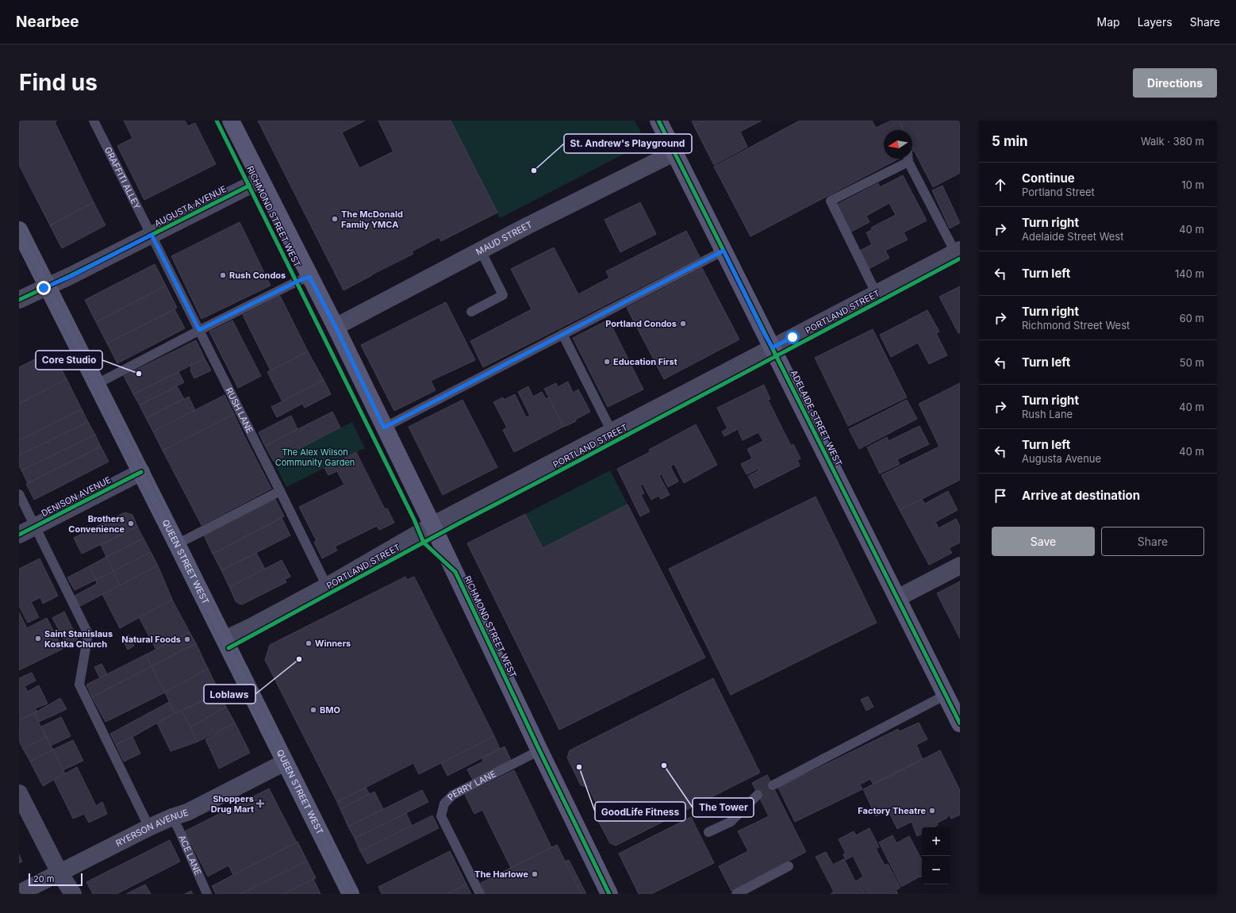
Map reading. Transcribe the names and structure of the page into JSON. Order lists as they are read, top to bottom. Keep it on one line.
{"streets":{"main road":["RICHMOND STREET WEST","ADELAIDE STREET WEST","QUEEN STREET WEST"],"street":["AUGUSTA AVENUE","MAUD STREET","PORTLAND STREET","DENISON AVENUE","RYERSON AVENUE"],"lane":["GRAFFITI ALLEY","RUSH LANE","PERRY LANE","ACE LANE"]},"crossings":[["GRAFFITI ALLEY","AUGUSTA AVENUE"],["GRAFFITI ALLEY","RUSH LANE"],["AUGUSTA AVENUE","RICHMOND STREET WEST"],["AUGUSTA AVENUE","RUSH LANE"],["AUGUSTA AVENUE","QUEEN STREET WEST"],["RICHMOND STREET WEST","MAUD STREET"],["RICHMOND STREET WEST","PORTLAND STREET"],["RICHMOND STREET WEST","PERRY LANE"],["MAUD STREET","ADELAIDE STREET WEST"],["PORTLAND STREET","RUSH LANE"],["PORTLAND STREET","ADELAIDE STREET WEST"],["PORTLAND STREET","QUEEN STREET WEST"],["DENISON AVENUE","QUEEN STREET WEST"],["QUEEN STREET WEST","RYERSON AVENUE"],["RYERSON AVENUE","ACE LANE"]],"parks":["The Alex Wilson Community Garden"],"places":{"other":["St. Andrew's Playground","The McDonald Family YMCA","Rush Condos","Portland Condos","Education First","Core Studio","Brothers Convenience","Saint Stanislaus Kostka Church","Natural Foods","Winners","Loblaws","BMO","The Tower","GoodLife Fitness","Factory Theatre","The Harlowe"],"health":["Shoppers Drug Mart"]},"scale_bar":"20 m","north":"left","page":{"header":"Nearbee","nav":["Map","Layers","Share"],"buttons":["Directions",["Save","Share"]],"title":"Find us","heading":["5 min","Walk · 380 m"],"list":[["Continue","Portland Street","10 m"],["Turn right","Adelaide Street West","40 m"],["Turn left","140 m"],["Turn right","Richmond Street West","60 m"],["Turn left","50 m"],["Turn right","Rush Lane","40 m"],["Turn left","Augusta Avenue","40 m"],"Arrive at destination"],"map_buttons":["+","−"],"scale":"20 m"}}
